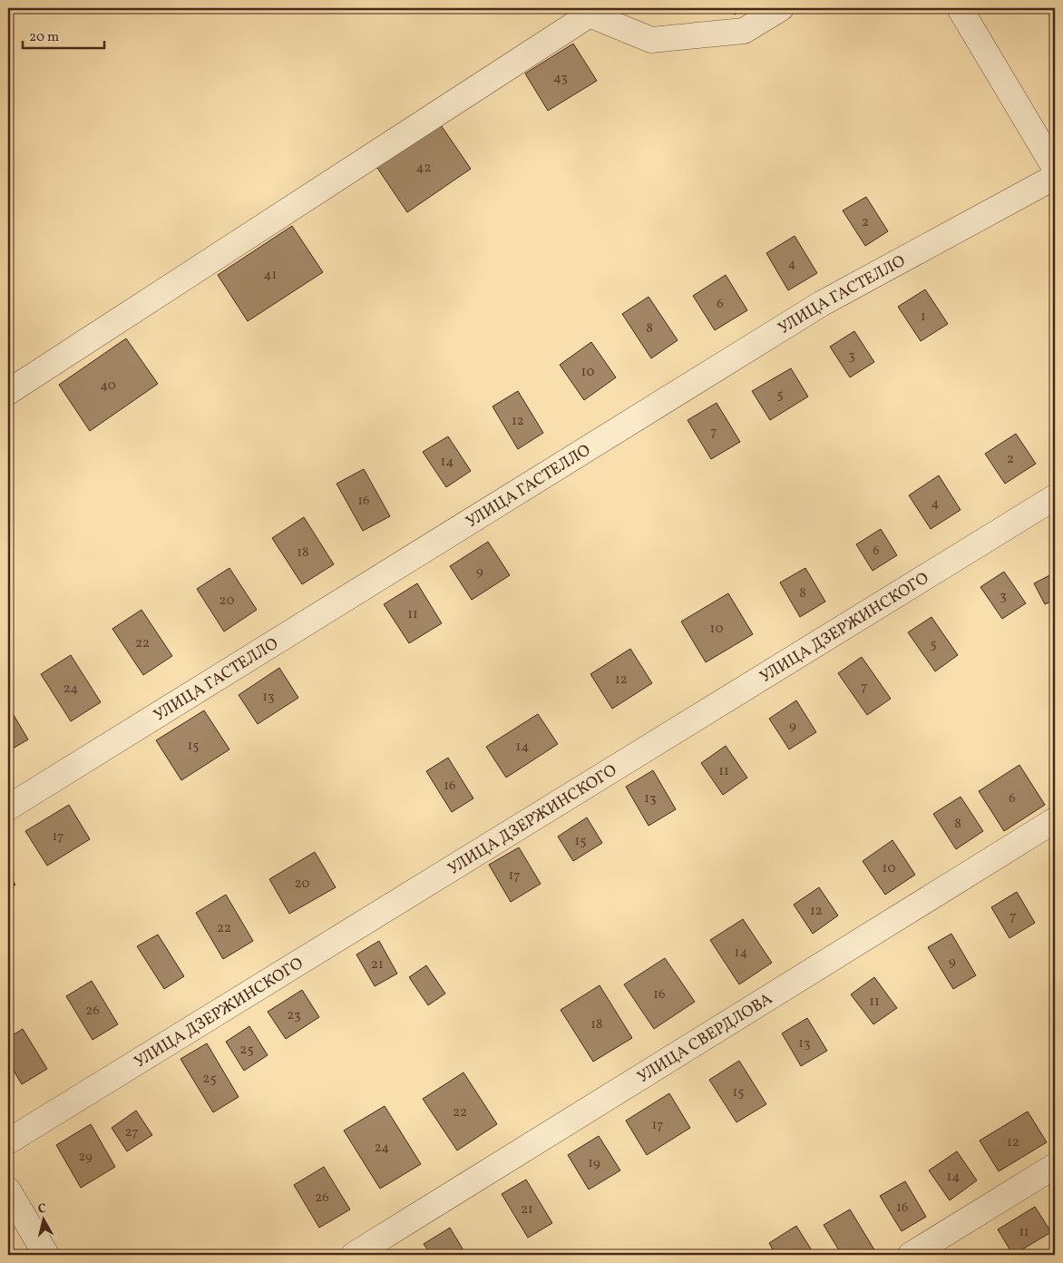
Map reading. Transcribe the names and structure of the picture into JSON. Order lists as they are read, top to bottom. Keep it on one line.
{"streets":{"street":["УЛИЦА ГАСТЕЛЛО","УЛИЦА ДЗЕРЖИНСКОГО","УЛИЦА СВЕРДЛОВА"]},"house_numbers":["43","42","2","4","41","6","1","8","3","10","40","5","12","7","2","14","16","4","6","18","9","8","3","20","11","10","22","5","12","7","24","13","9","15","14","11","16","13","6","8","17","15","10","17","20","12","7","22","14","9","21","16","11","26","23","18","13","25","25","15","22","17","27","12","24","29","19","14","26","16","21","11"],"scale_bar":"20 m","north":"top"}
